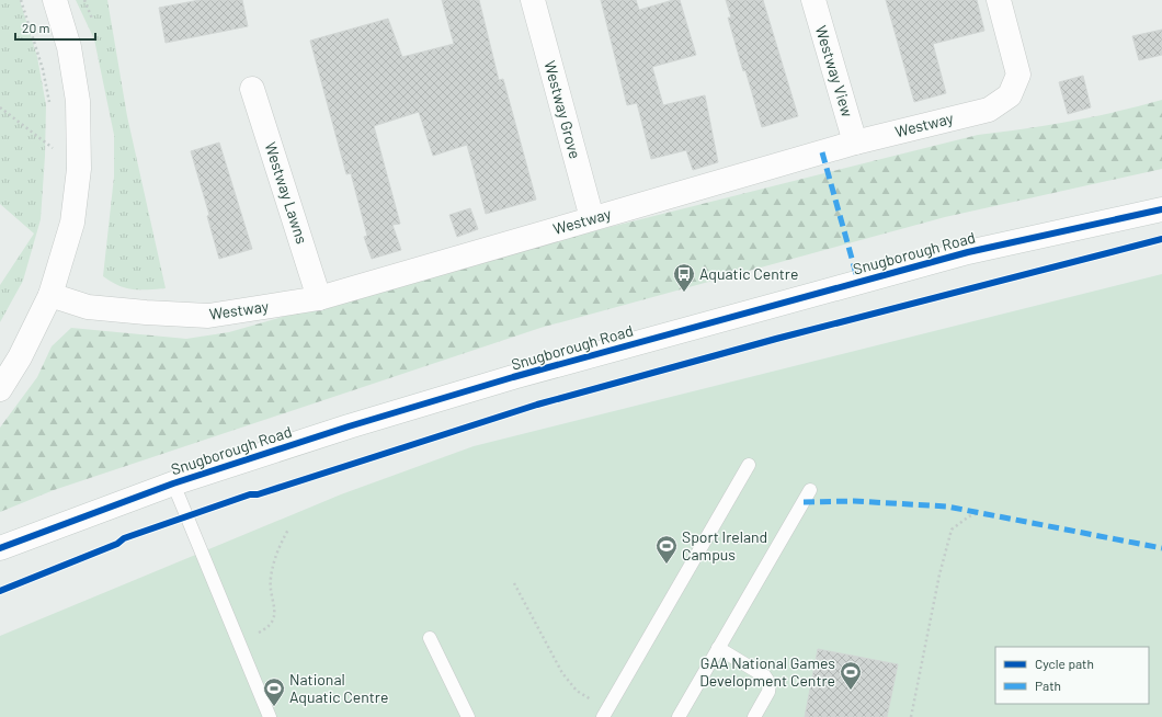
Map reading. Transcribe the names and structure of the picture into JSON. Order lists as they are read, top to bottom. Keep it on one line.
{"streets":{"street":["Westway View","Westway Grove","Westway","Westway Lawns","Snugborough Road"]},"crossings":[["Westway View","Westway"],["Westway Grove","Westway"],["Westway","Westway Lawns"]],"places":{"bus stop":["Aquatic Centre"],"sports":["Sport Ireland Campus","GAA National Games Development Centre","National Aquatic Centre"]},"legend":["Cycle path","Path"],"scale_bar":"20 m"}
